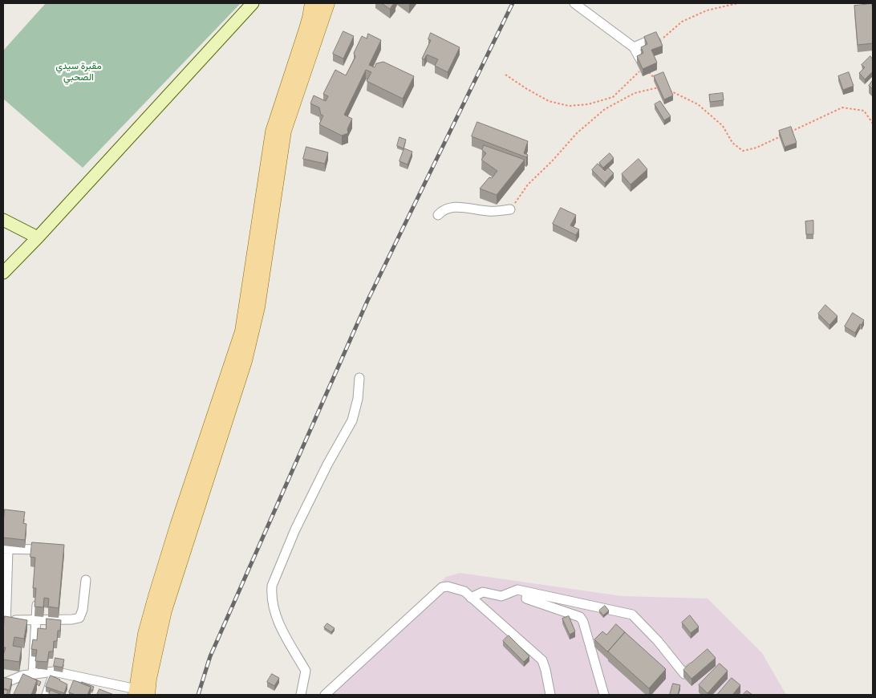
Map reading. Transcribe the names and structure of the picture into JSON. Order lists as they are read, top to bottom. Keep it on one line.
{"parks":["مقبرة سيدي الصحبي"]}
